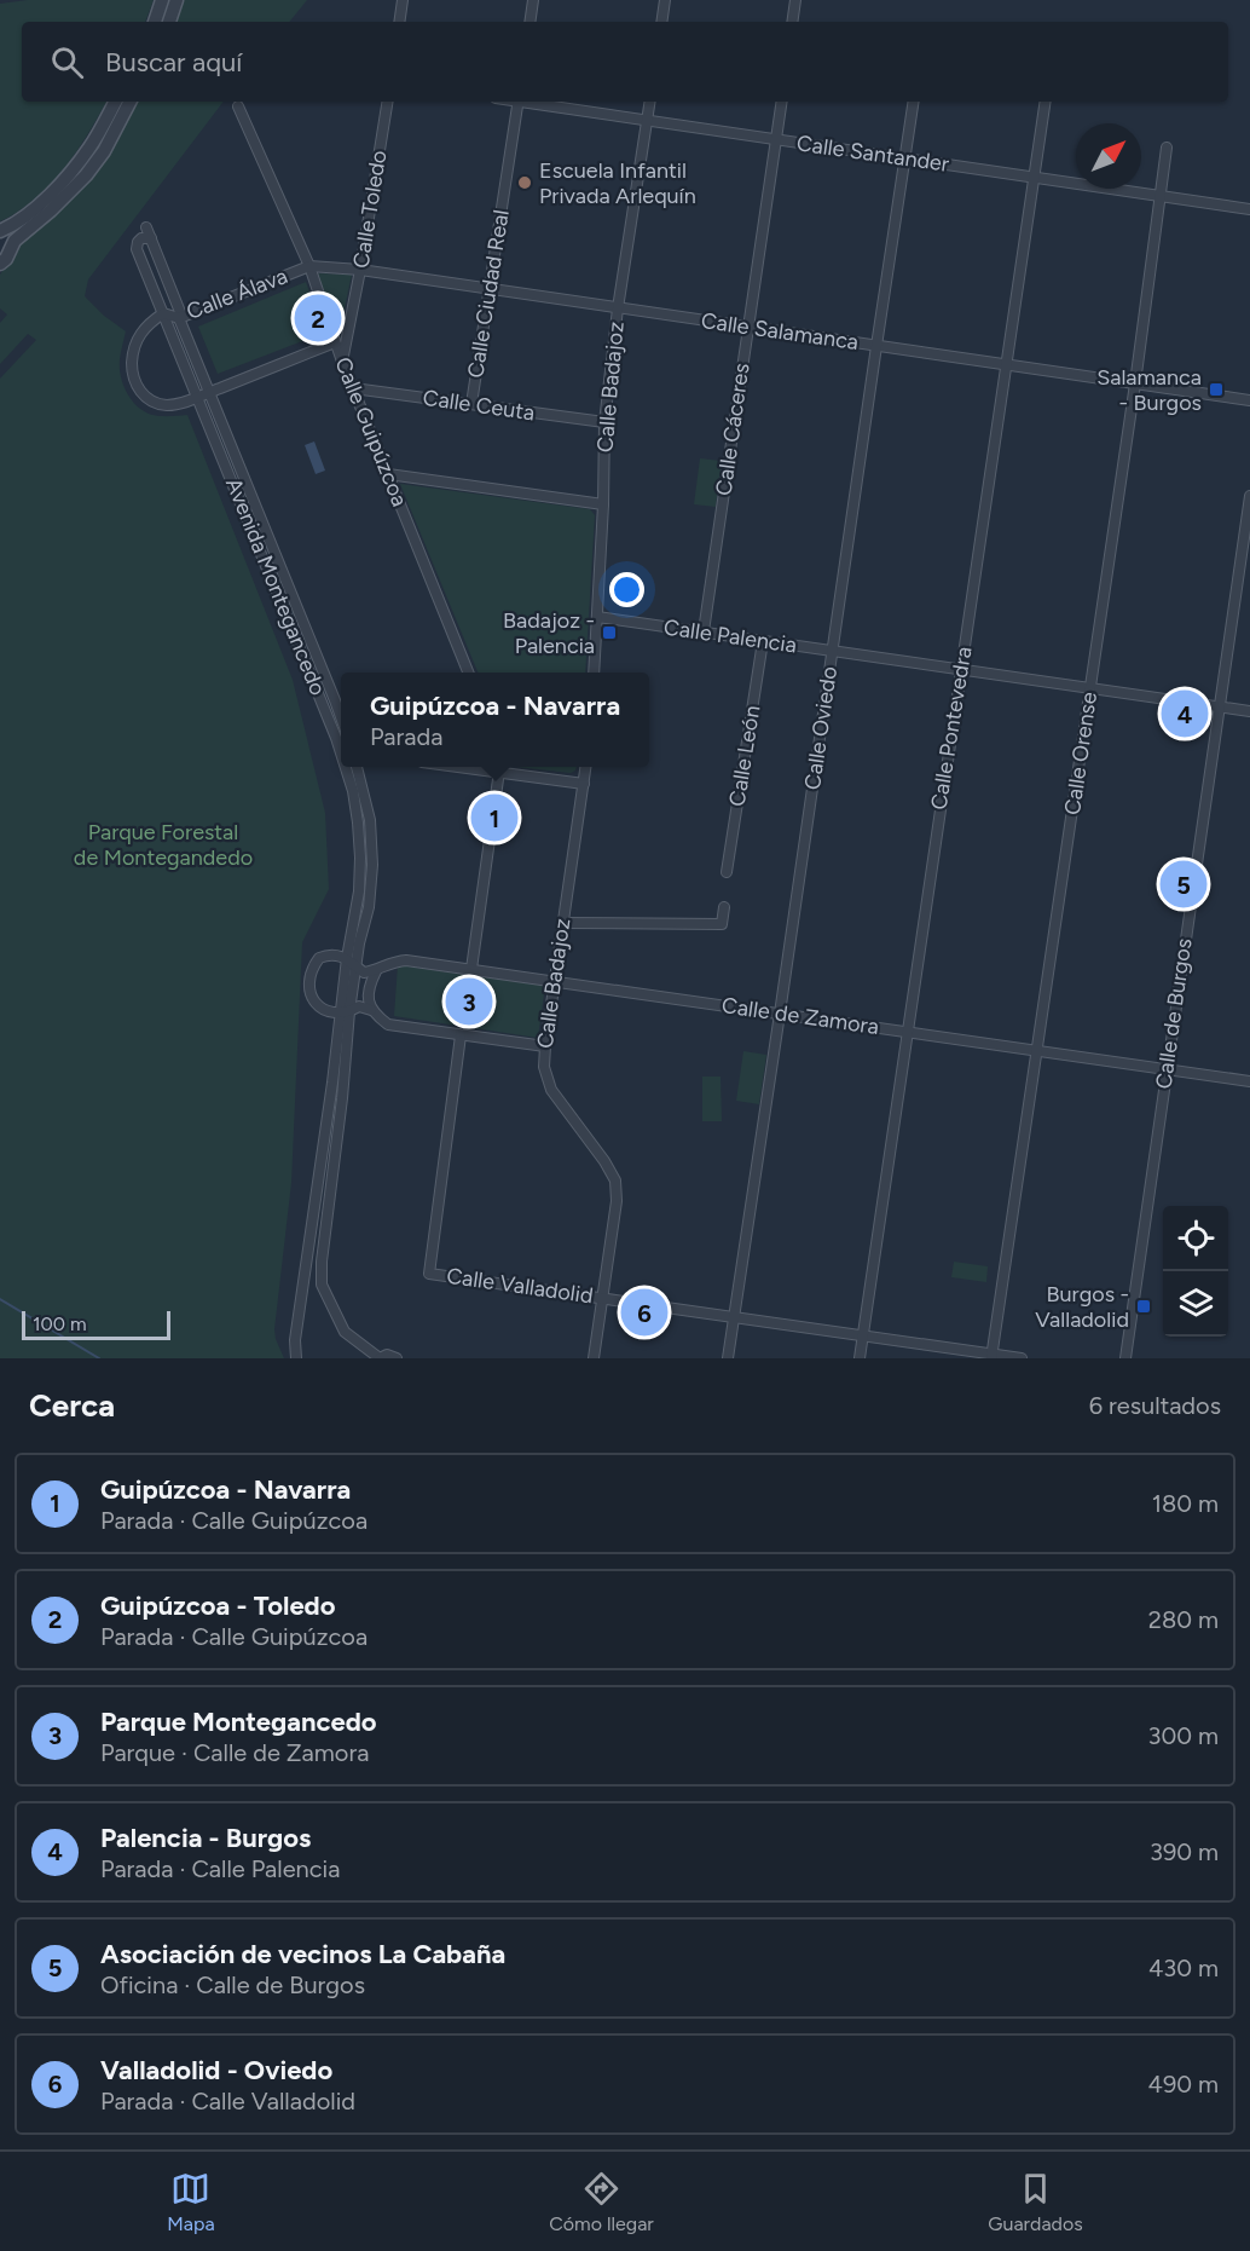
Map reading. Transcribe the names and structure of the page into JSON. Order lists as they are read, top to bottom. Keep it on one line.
{"streets":{"street":["Calle Santander","Calle Toledo","Calle Álava","Calle Ciudad Real","Calle Salamanca","Calle Badajoz","Calle Ceuta","Calle Cáceres","Calle Guipúzcoa","Avenida Montegancedo","Calle Palencia","Calle Oviedo","Calle Pontevedra","Calle Orense","Calle León","Calle de Burgos","Calle de Zamora","Calle Valladolid"]},"crossings":[["Calle Santander","Calle Badajoz"],["Calle Santander","Calle Cáceres"],["Calle Santander","Calle Oviedo"],["Calle Santander","Calle Pontevedra"],["Calle Santander","Calle Orense"],["Calle Toledo","Calle Salamanca"],["Calle Toledo","Calle Guipúzcoa"],["Calle Álava","Calle Salamanca"],["Calle Álava","Calle Guipúzcoa"],["Calle Álava","Avenida Montegancedo"],["Calle Ciudad Real","Calle Salamanca"],["Calle Ciudad Real","Calle Ceuta"],["Calle Salamanca","Calle Badajoz"],["Calle Salamanca","Calle Cáceres"],["Calle Salamanca","Calle Guipúzcoa"],["Calle Salamanca","Calle Oviedo"],["Calle Salamanca","Calle Pontevedra"],["Calle Salamanca","Calle Orense"],["Calle Badajoz","Calle Ceuta"],["Calle Badajoz","Calle Palencia"],["Calle Badajoz","Calle de Zamora"],["Calle Badajoz","Calle Valladolid"],["Calle Ceuta","Calle Guipúzcoa"],["Calle Cáceres","Calle Palencia"],["Calle Palencia","Calle Oviedo"],["Calle Palencia","Calle Pontevedra"],["Calle Palencia","Calle Orense"],["Calle Palencia","Calle León"],["Calle Palencia","Calle de Burgos"],["Calle Oviedo","Calle de Zamora"],["Calle Oviedo","Calle Valladolid"],["Calle Pontevedra","Calle de Zamora"],["Calle Pontevedra","Calle Valladolid"],["Calle Orense","Calle de Zamora"],["Calle Orense","Calle Valladolid"],["Calle de Burgos","Calle de Zamora"]],"parks":["Parque Forestal de Montegandedo"],"places":{"other":["Escuela Infantil Privada Arlequín"],"transit":["Salamanca - Burgos","Badajoz - Palencia","Burgos - Valladolid"]},"scale_bar":"100 m","north":"top right","page":{"search":"Buscar aquí","pins":["2","4","1","5","3","6"],"popup":["Guipúzcoa - Navarra","Parada"],"scale":"100 m","heading":["Cerca","6 resultados"],"list":[{"mark":"1","name":"Guipúzcoa - Navarra","note":"Parada · Calle Guipúzcoa","value":"180 m"},{"mark":"2","name":"Guipúzcoa - Toledo","note":"Parada · Calle Guipúzcoa","value":"280 m"},{"mark":"3","name":"Parque Montegancedo","note":"Parque · Calle de Zamora","value":"300 m"},{"mark":"4","name":"Palencia - Burgos","note":"Parada · Calle Palencia","value":"390 m"},{"mark":"5","name":"Asociación de vecinos La Cabaña","note":"Oficina · Calle de Burgos","value":"430 m"},{"mark":"6","name":"Valladolid - Oviedo","note":"Parada · Calle Valladolid","value":"490 m"}],"nav":["Mapa","Cómo llegar","Guardados"]}}
